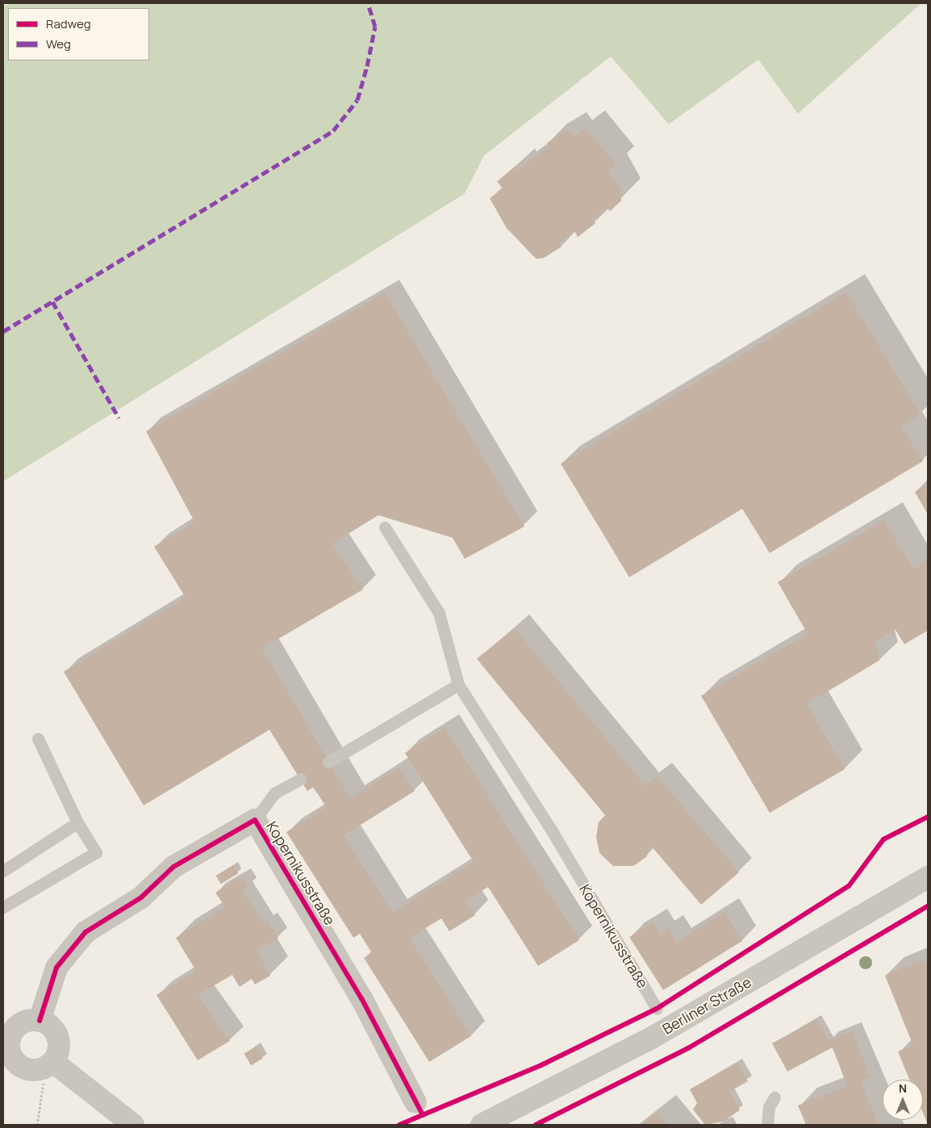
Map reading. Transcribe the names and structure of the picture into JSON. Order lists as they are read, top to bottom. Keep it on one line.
{"streets":{"street":["Kopernikusstraße","Berliner Straße"]},"legend":["Radweg","Weg"],"north":"top"}
